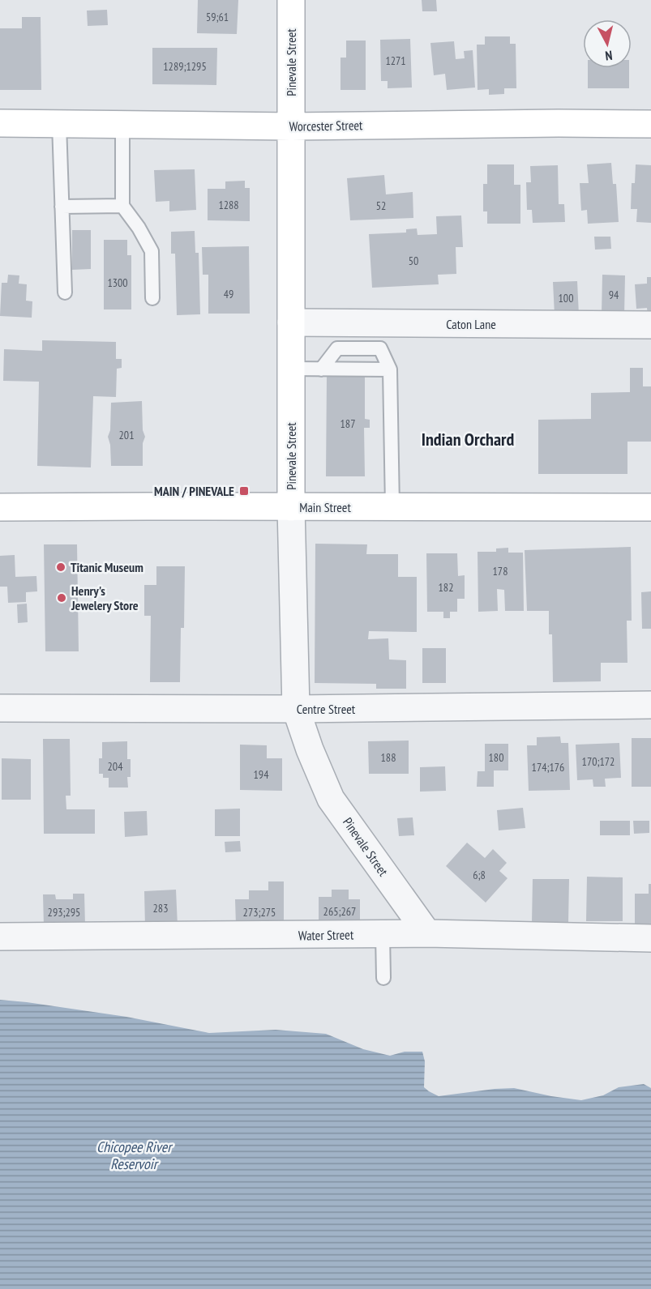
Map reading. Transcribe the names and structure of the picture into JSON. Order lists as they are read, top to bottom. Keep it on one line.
{"streets":{"street":["Pinevale Street","Worcester Street","Caton Lane","Main Street","Centre Street","Water Street"]},"crossings":[["Pinevale Street","Worcester Street"],["Pinevale Street","Caton Lane"],["Pinevale Street","Main Street"],["Pinevale Street","Centre Street"],["Pinevale Street","Water Street"]],"districts":["Indian Orchard"],"water":["Chicopee River Reservoir"],"places":{"transit":["MAIN / PINEVALE"],"other":["Titanic Museum","Henry's Jewelery Store"]},"house_numbers":["59;61","1271","1289;1295","1288","52","50","1300","49","94","100","187","201","178","182","188","180","170;172","204","174;176","194","6;8","283","265;267","293;295","273;275"],"north":"bottom"}
